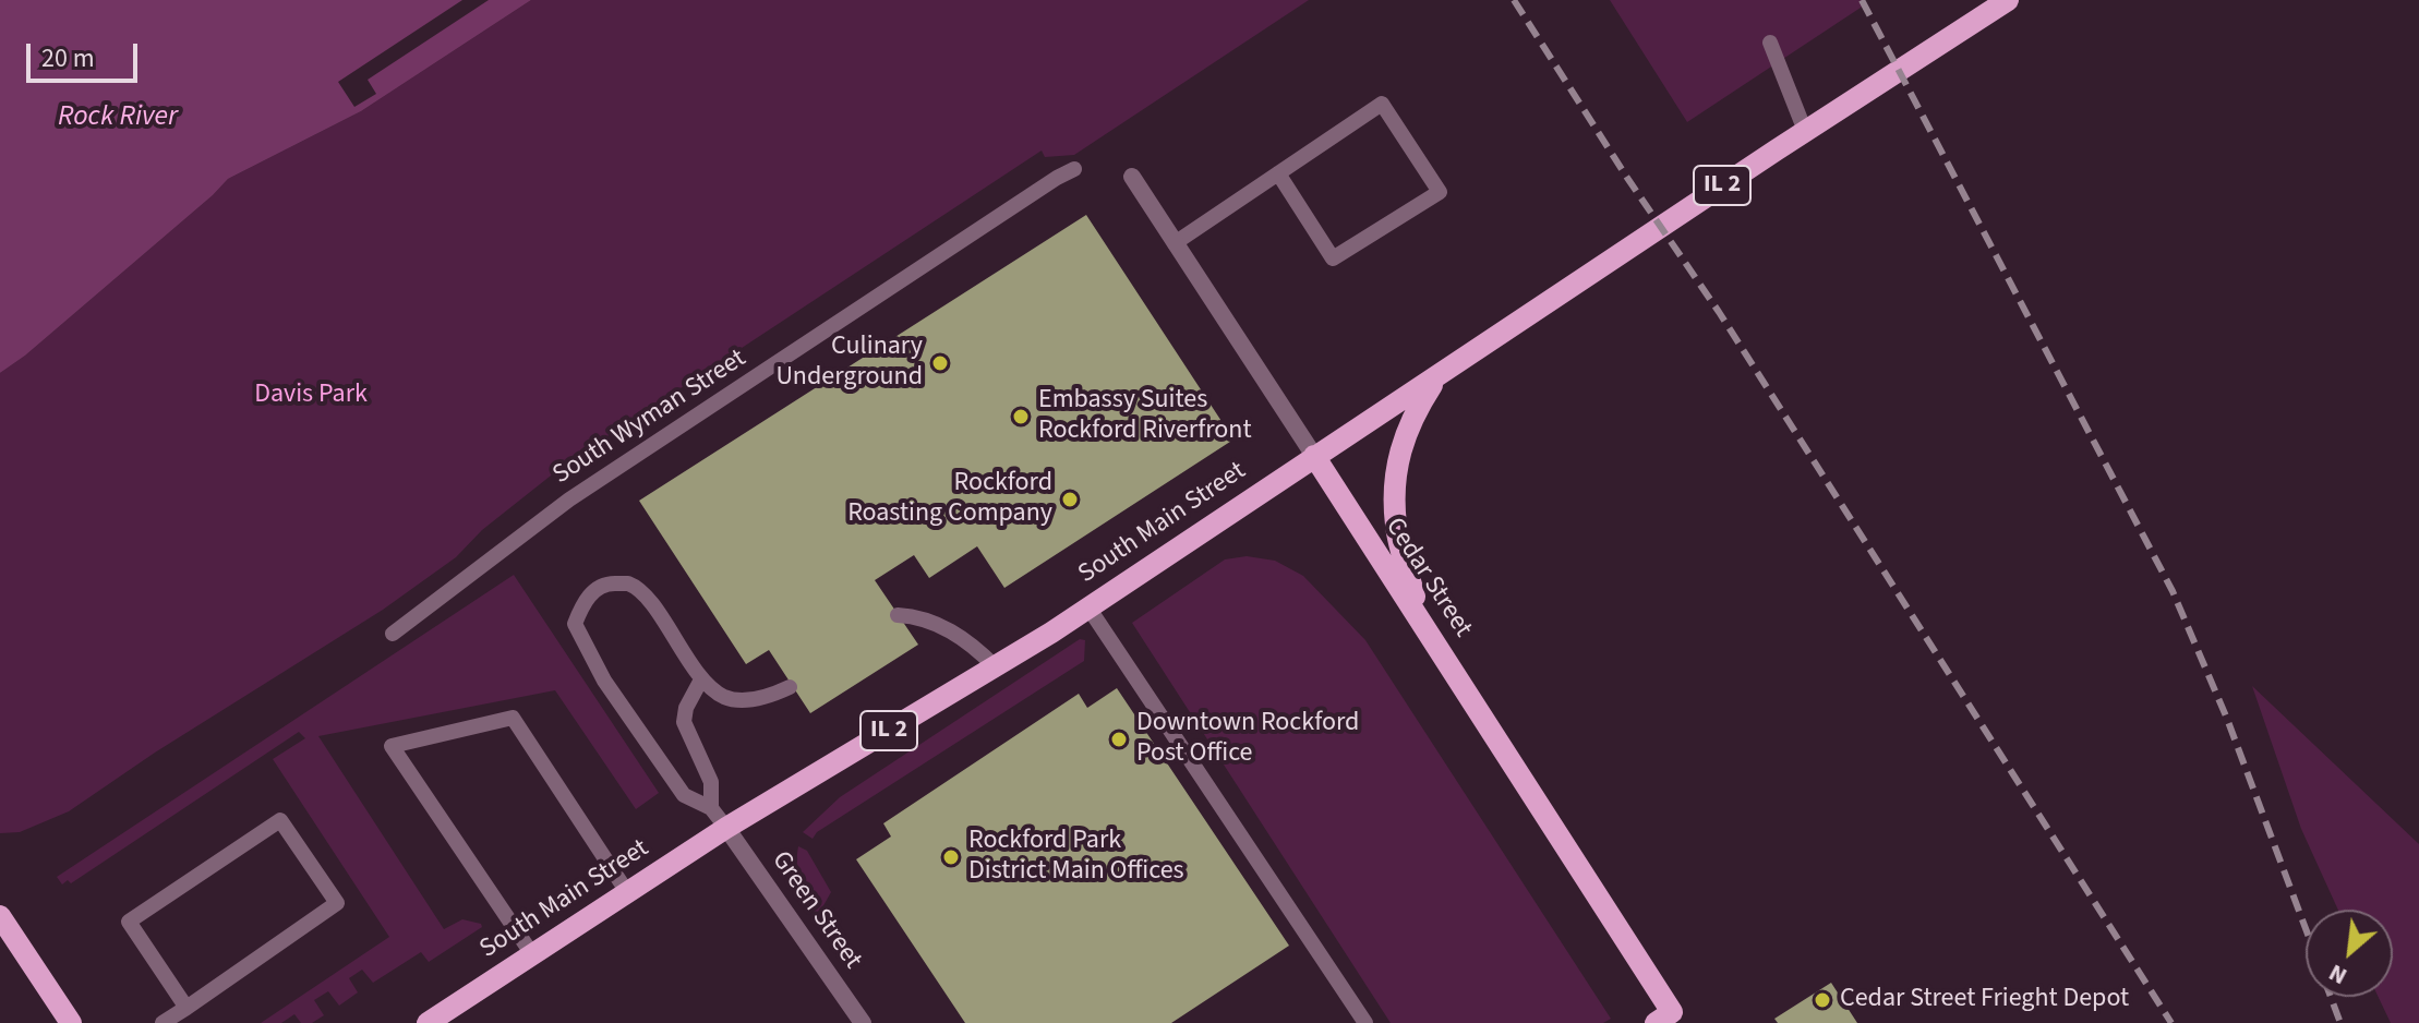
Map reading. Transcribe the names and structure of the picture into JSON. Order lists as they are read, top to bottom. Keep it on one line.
{"streets":{"main road":["IL 2","South Main Street","Cedar Street"],"street":["Green Street"],"lane":["South Wyman Street"]},"crossings":[["IL 2","South Main Street"],["IL 2","Cedar Street"],["South Main Street","Cedar Street"],["South Main Street","Green Street"]],"water":["Rock River"],"parks":["Davis Park"],"places":["Culinary Underground","Embassy Suites Rockford Riverfront","Rockford Roasting Company","Downtown Rockford Post Office","Rockford Park District Main Offices","Cedar Street Frieght Depot"],"scale_bar":"20 m","north":"bottom left"}
